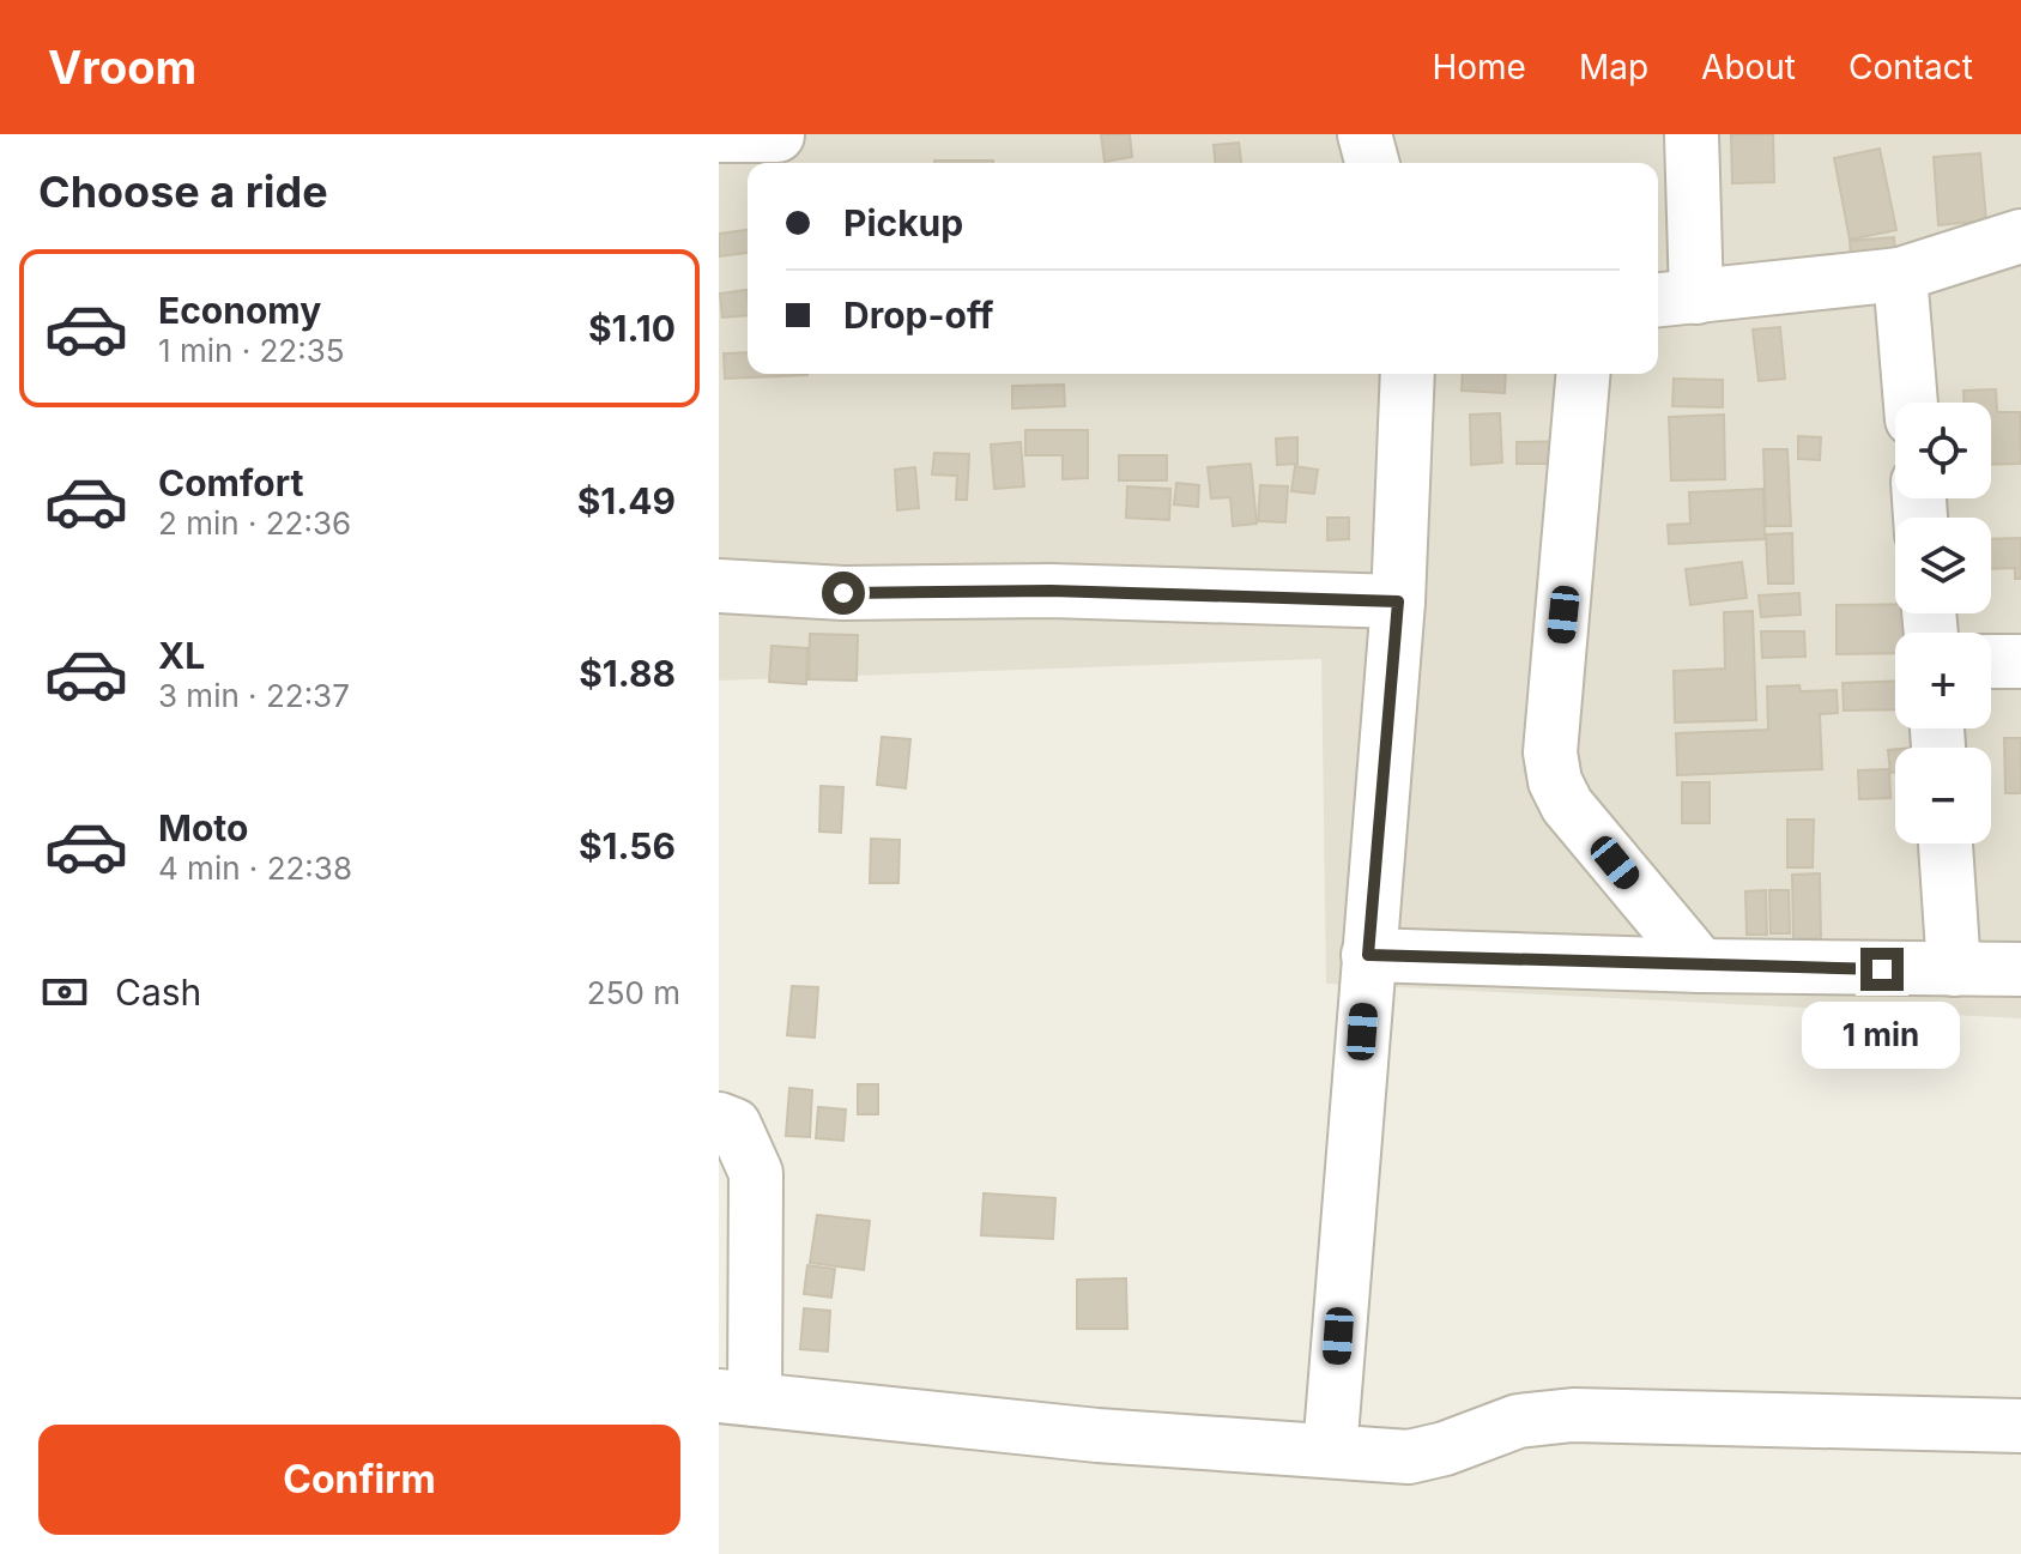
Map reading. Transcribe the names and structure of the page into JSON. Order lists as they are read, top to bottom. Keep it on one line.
{"page":{"header":"Vroom","nav":["Home","Map","About","Contact"],"heading":"Choose a ride","banner":["Pickup","Drop-off"],"list":[{"name":"Economy","note":"1 min · 22:35","value":"$1.10"},{"name":"Comfort","note":"2 min · 22:36","value":"$1.49"},{"name":"XL","note":"3 min · 22:37","value":"$1.88"},{"name":"Moto","note":"4 min · 22:38","value":"$1.56"}],"map_buttons":["+","−"],"pay":["Cash","250 m"],"bubble":"1 min","buttons":"Confirm"}}
